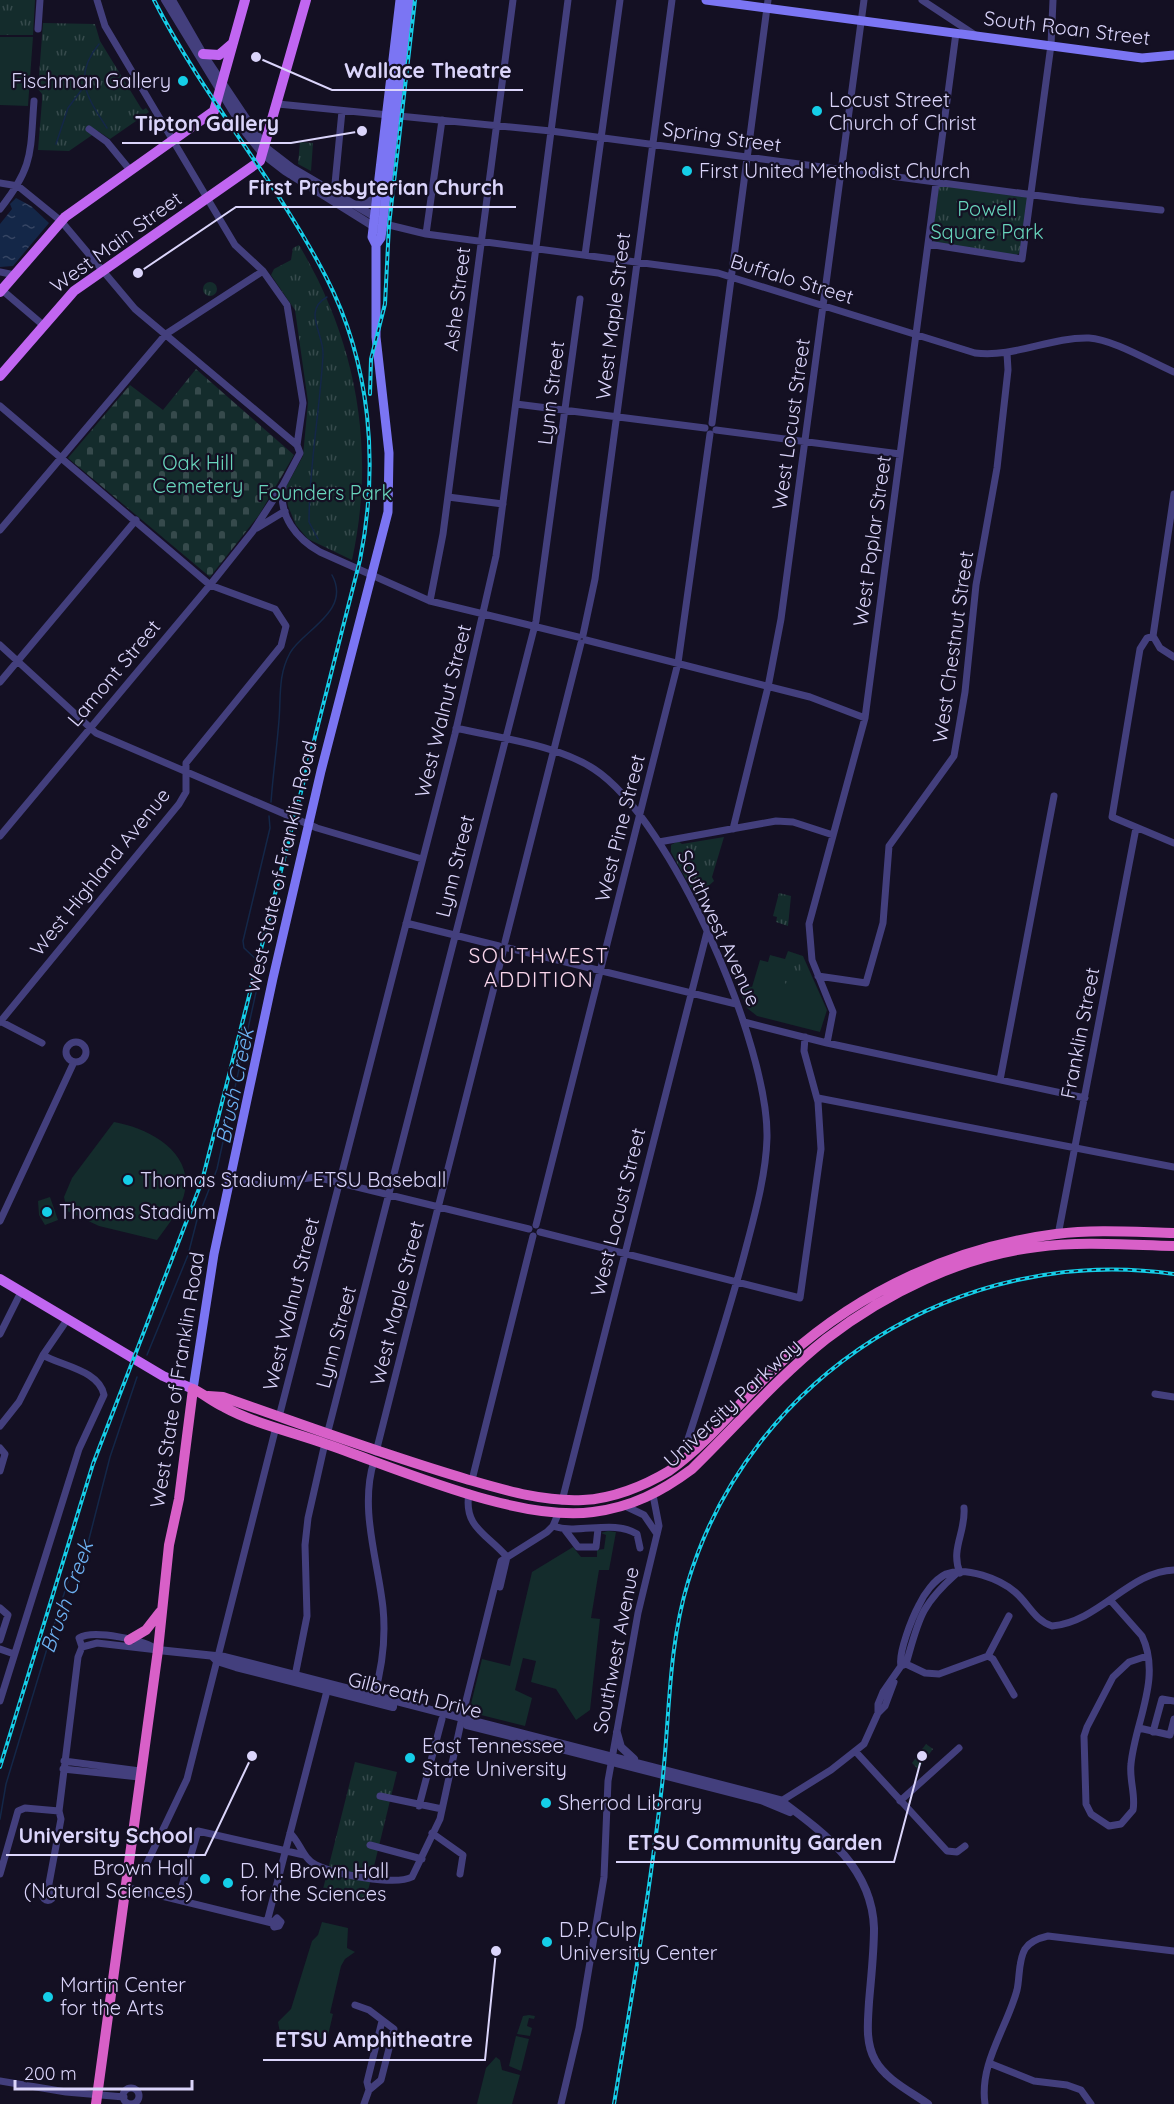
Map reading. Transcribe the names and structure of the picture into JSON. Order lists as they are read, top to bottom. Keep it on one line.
{"streets":{"highway":["West State of Franklin Road","University Parkway"],"main road":["South Roan Street","West Main Street"],"street":["Spring Street","Buffalo Street","Ashe Street","West Maple Street","Lynn Street","West Locust Street","West Poplar Street","West Chestnut Street","Lamont Street","West Walnut Street","West Pine Street","West Highland Avenue","Southwest Avenue","Franklin Street","Gilbreath Drive"]},"crossings":[["South Roan Street","West Locust Street"],["South Roan Street","West Poplar Street"],["South Roan Street","West Pine Street"],["Spring Street","Ashe Street"],["Spring Street","West Maple Street"],["Spring Street","West Locust Street"],["Spring Street","West Poplar Street"],["Spring Street","West Walnut Street"],["Spring Street","West Pine Street"],["Spring Street","West State of Franklin Road"],["West Main Street","Buffalo Street"],["West Main Street","Lamont Street"],["Buffalo Street","Ashe Street"],["Buffalo Street","West Maple Street"],["Buffalo Street","West Locust Street"],["Buffalo Street","West Poplar Street"],["Buffalo Street","West Chestnut Street"],["Buffalo Street","West Walnut Street"],["Buffalo Street","West Pine Street"],["Buffalo Street","West State of Franklin Road"],["West Maple Street","Southwest Avenue"],["West Maple Street","University Parkway"],["West Maple Street","Gilbreath Drive"],["Lynn Street","Southwest Avenue"],["Lynn Street","University Parkway"],["Lynn Street","Gilbreath Drive"],["West Locust Street","Southwest Avenue"],["West Locust Street","University Parkway"],["West Poplar Street","West Chestnut Street"],["Lamont Street","West Highland Avenue"],["West Walnut Street","Southwest Avenue"],["West Walnut Street","University Parkway"],["West Walnut Street","Gilbreath Drive"],["West Pine Street","Southwest Avenue"],["West Pine Street","University Parkway"],["West State of Franklin Road","University Parkway"],["West State of Franklin Road","Gilbreath Drive"],["Southwest Avenue","University Parkway"],["Southwest Avenue","Gilbreath Drive"],["Franklin Street","University Parkway"]],"districts":["SOUTHWEST ADDITION"],"water":["Brush Creek"],"parks":["Powell Square Park","Oak Hill Cemetery","Founders Park"],"places":["Wallace Theatre","Fischman Gallery","Locust Street Church of Christ","Tipton Gallery","First United Methodist Church","First Presbyterian Church","Thomas Stadium/ ETSU Baseball","Thomas Stadium","University School","ETSU Community Garden","East Tennessee State University","Sherrod Library","Brown Hall (Natural Sciences)","D. M. Brown Hall for the Sciences","D.P. Culp University Center","ETSU Amphitheatre","Martin Center for the Arts"],"scale_bar":"200 m"}
